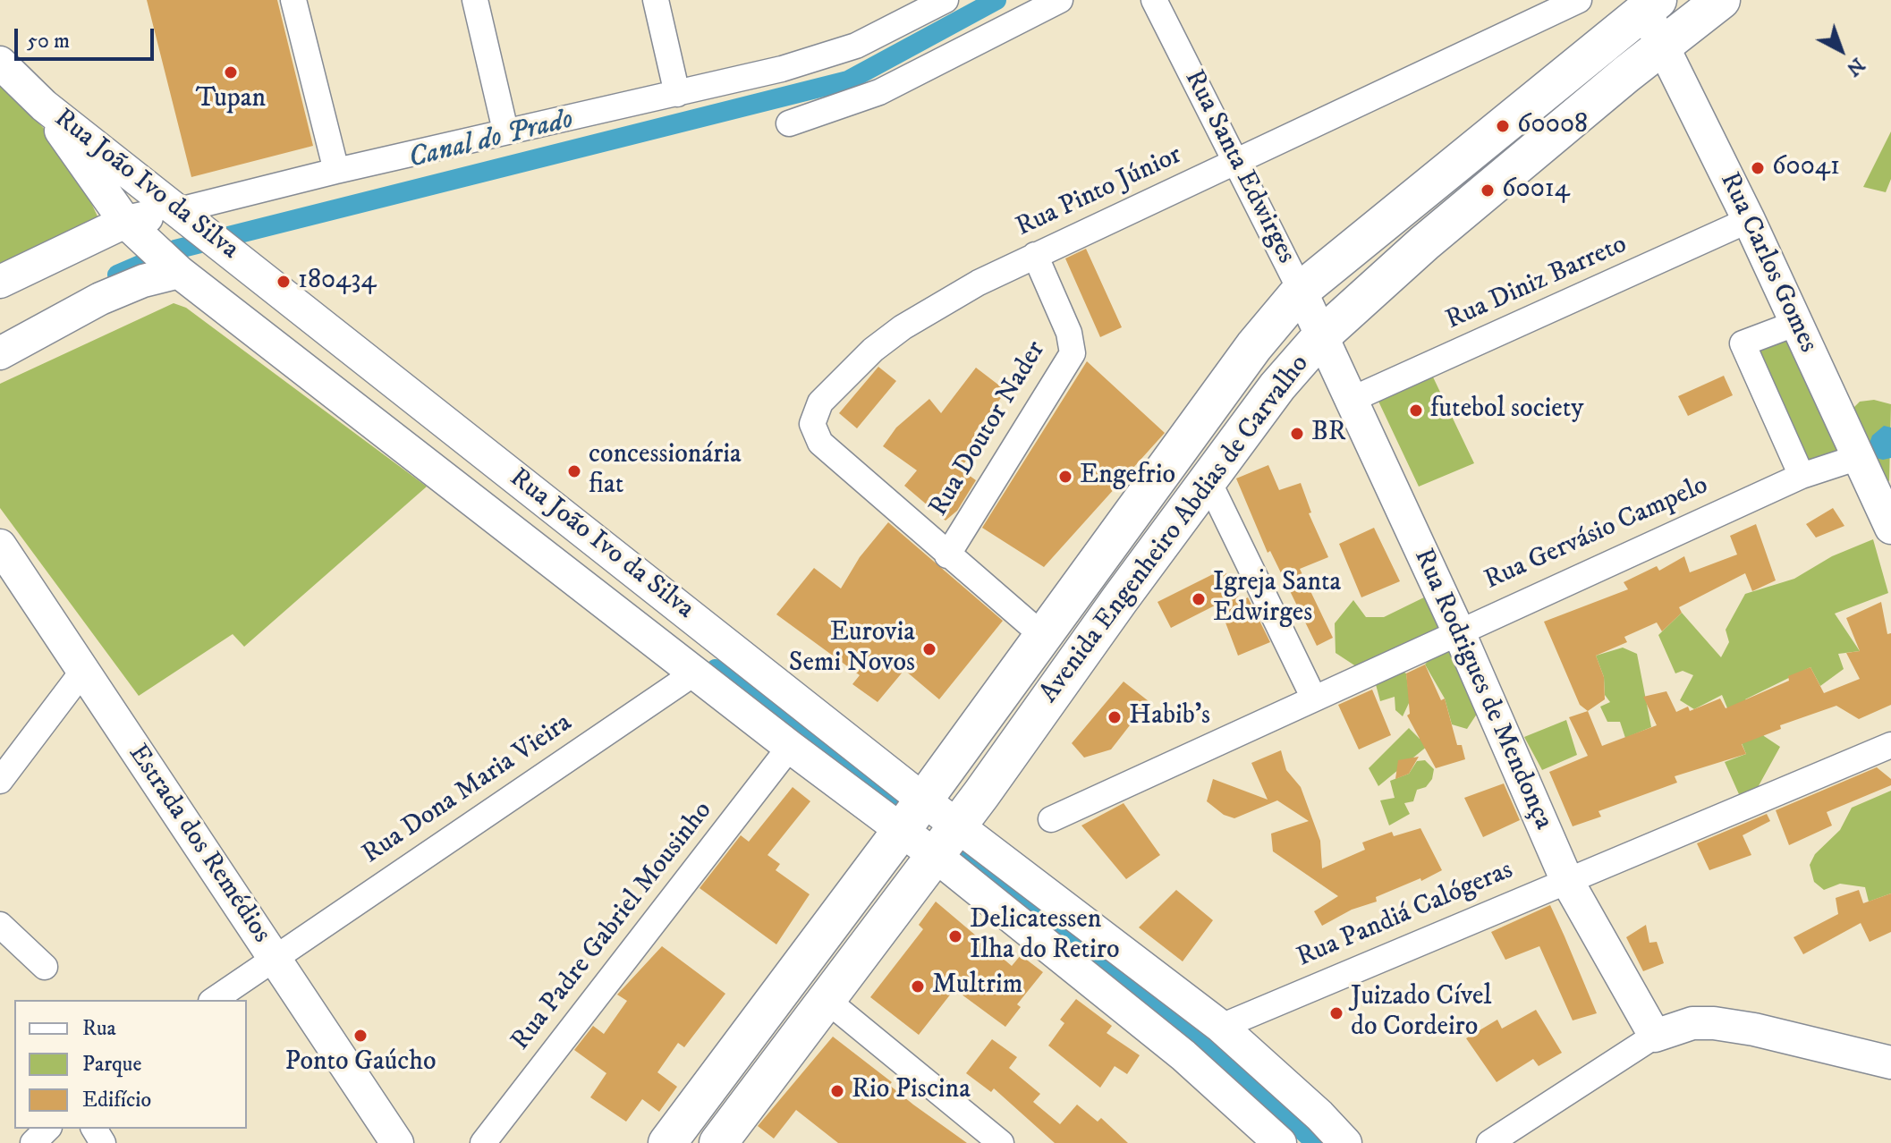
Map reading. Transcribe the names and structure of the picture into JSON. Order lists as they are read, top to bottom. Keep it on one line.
{"streets":{"highway":["Avenida Engenheiro Abdias de Carvalho"],"main road":["Rua Santa Edwirges","Rua João Ivo da Silva","Rua Carlos Gomes","Rua Rodrigues de Mendonça","Estrada dos Remédios"],"street":["Rua Pinto Júnior","Rua Diniz Barreto","Rua Doutor Nader","Rua Gervásio Campelo","Rua Dona Maria Vieira","Rua Pandiá Calógeras","Rua Padre Gabriel Mousinho"]},"crossings":[["Rua Santa Edwirges","Rua Pinto Júnior"],["Rua Santa Edwirges","Avenida Engenheiro Abdias de Carvalho"],["Rua Santa Edwirges","Rua Rodrigues de Mendonça"],["Rua João Ivo da Silva","Avenida Engenheiro Abdias de Carvalho"],["Rua João Ivo da Silva","Rua Dona Maria Vieira"],["Rua João Ivo da Silva","Rua Pandiá Calógeras"],["Rua João Ivo da Silva","Rua Padre Gabriel Mousinho"],["Rua Pinto Júnior","Rua Doutor Nader"],["Rua Carlos Gomes","Rua Diniz Barreto"],["Rua Carlos Gomes","Avenida Engenheiro Abdias de Carvalho"],["Rua Carlos Gomes","Rua Gervásio Campelo"],["Rua Diniz Barreto","Rua Rodrigues de Mendonça"],["Avenida Engenheiro Abdias de Carvalho","Rua Rodrigues de Mendonça"],["Rua Gervásio Campelo","Rua Rodrigues de Mendonça"],["Rua Rodrigues de Mendonça","Rua Pandiá Calógeras"],["Rua Dona Maria Vieira","Estrada dos Remédios"]],"water":["Canal do Prado"],"places":["Tupan","60008","60041","60014","180434","futebol society","BR","concessionária fiat","Engefrio","Igreja Santa Edwirges","Eurovia Semi Novos","Habib's","Delicatessen Ilha do Retiro","Multrim","Juizado Cível do Cordeiro","Ponto Gaúcho","Rio Piscina"],"legend":["Rua","Parque","Edifício"],"scale_bar":"50 m","north":"bottom right"}
